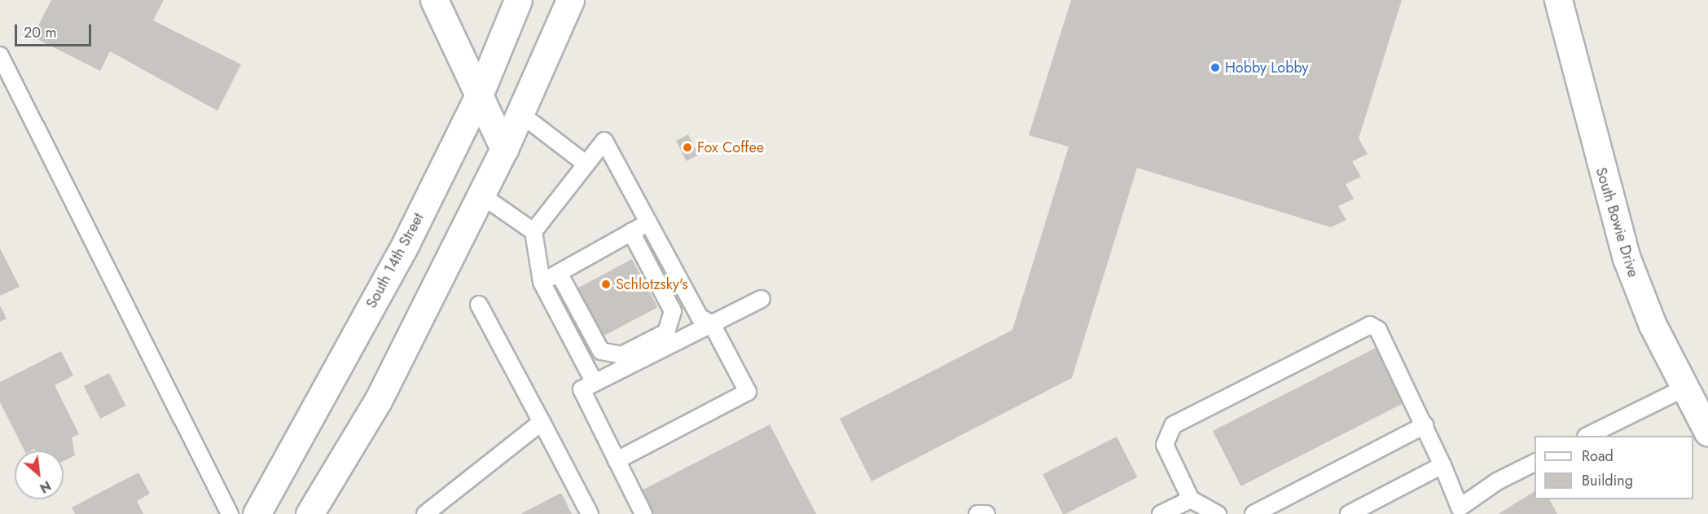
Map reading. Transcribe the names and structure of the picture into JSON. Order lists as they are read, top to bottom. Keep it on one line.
{"streets":{"main road":["South Bowie Drive","South 14th Street"]},"places":["Hobby Lobby","Fox Coffee","Schlotzsky's"],"legend":["Road","Building"],"scale_bar":"20 m","north":"bottom right"}
